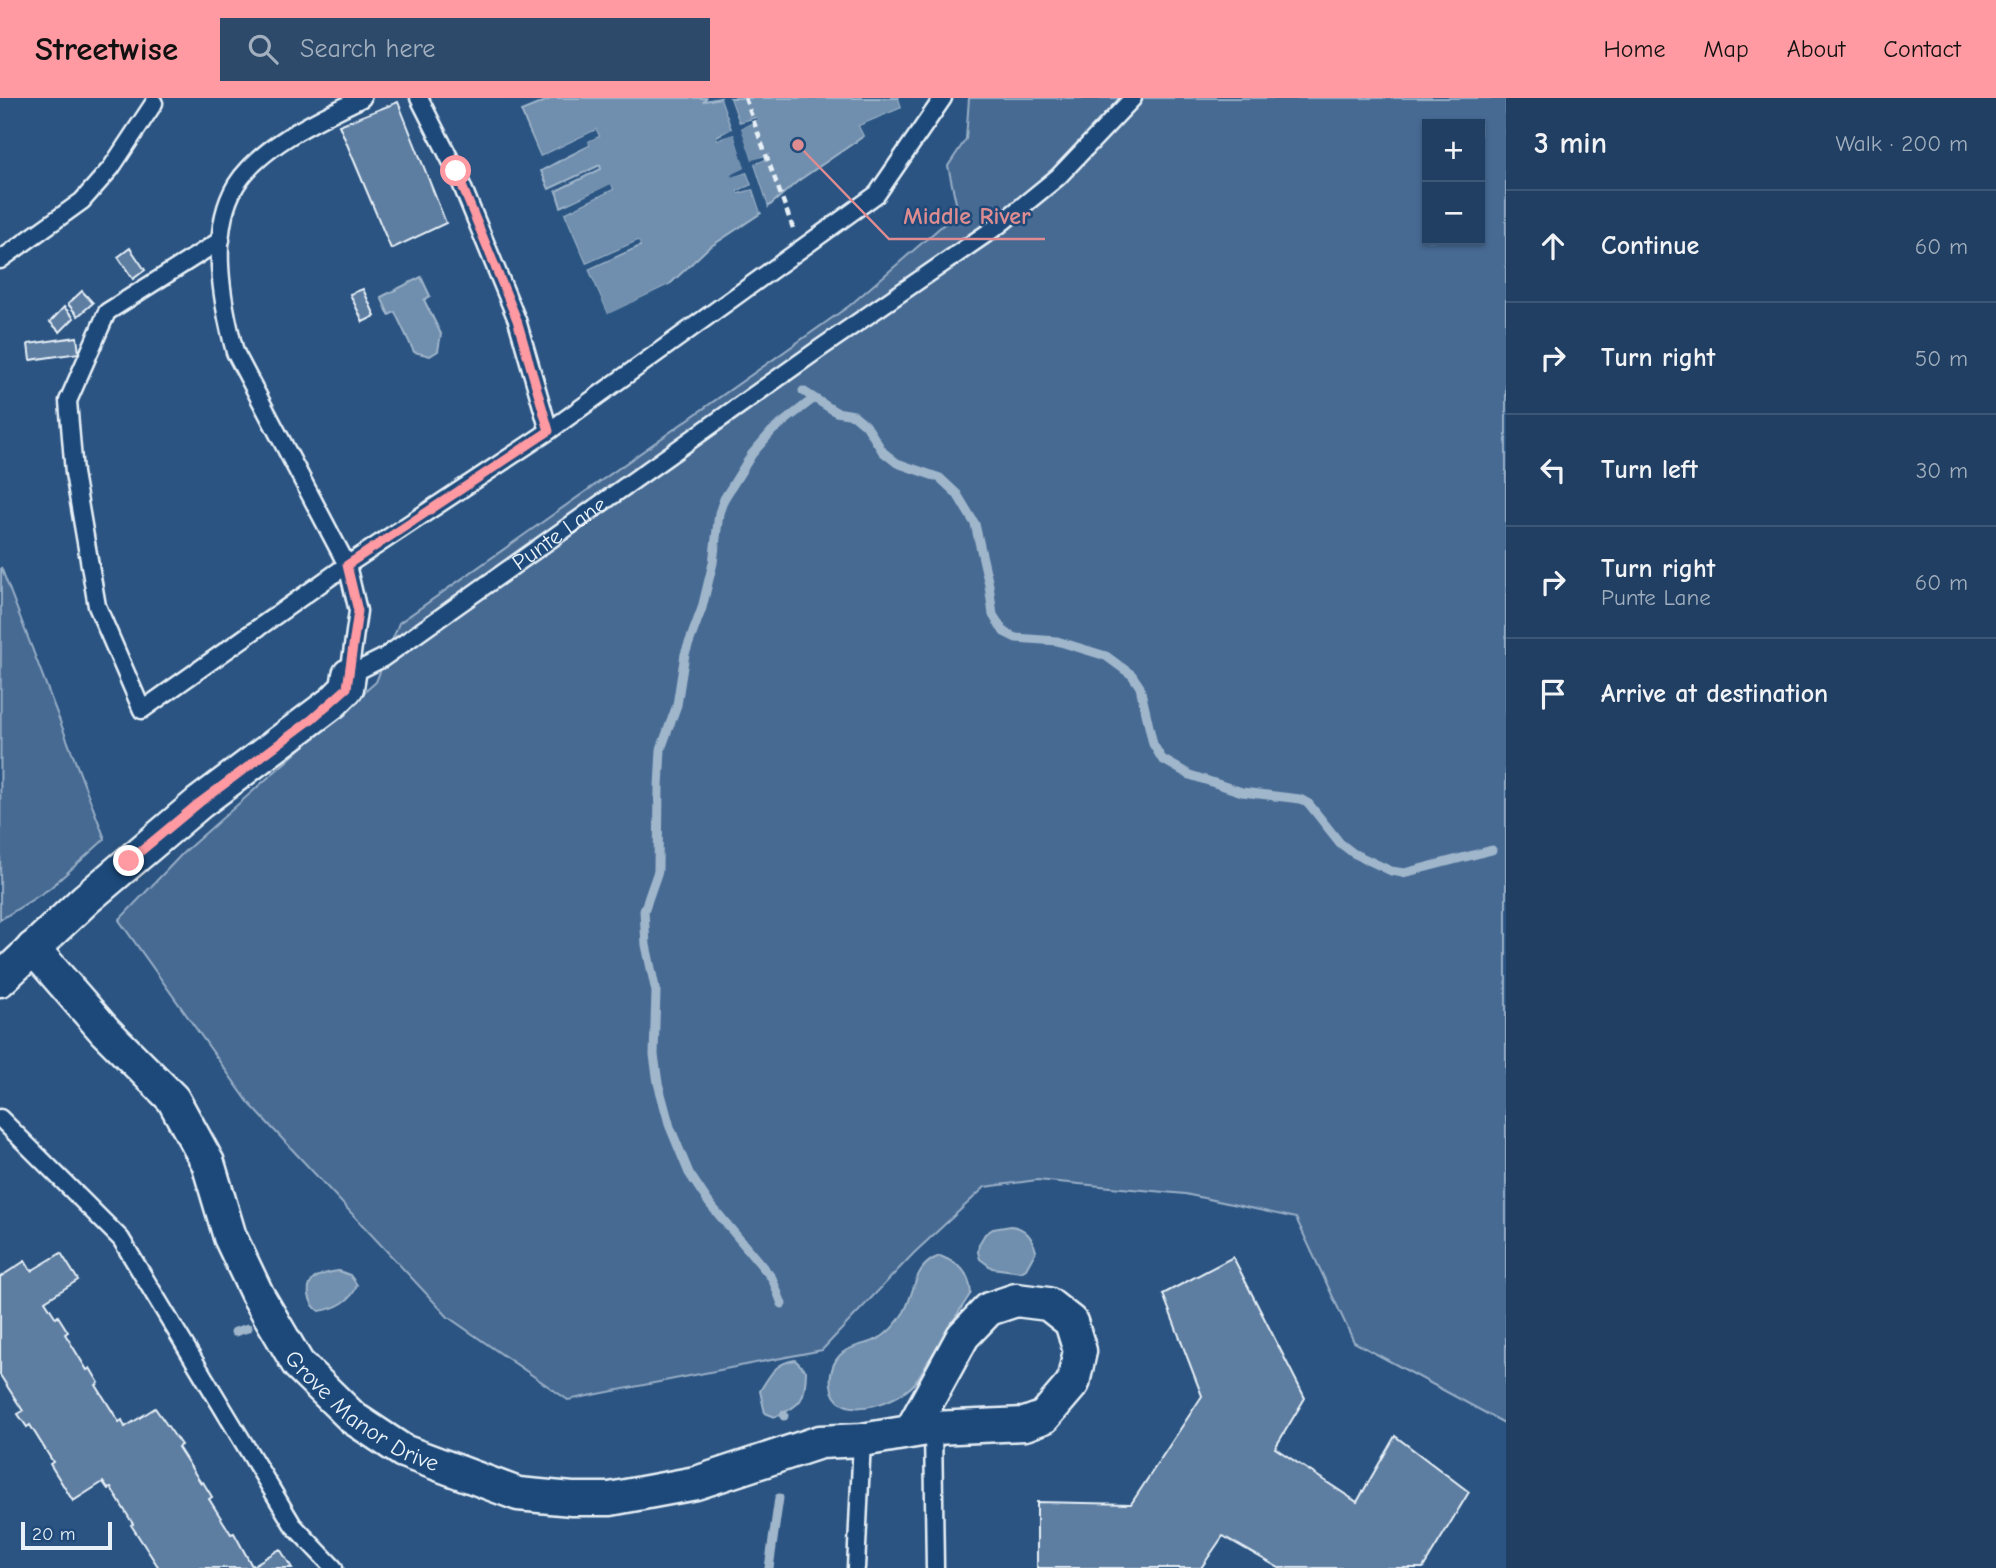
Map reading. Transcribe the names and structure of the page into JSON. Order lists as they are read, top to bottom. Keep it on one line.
{"streets":{"street":["Grove Manor Drive"],"lane":["Punte Lane"]},"places":["Middle River"],"scale_bar":"20 m","page":{"header":"Streetwise","search":"Search here","nav":["Home","Map","About","Contact"],"heading":["3 min","Walk · 200 m"],"map_buttons":["+","−"],"list":[["Continue","60 m"],["Turn right","50 m"],["Turn left","30 m"],["Turn right","Punte Lane","60 m"],"Arrive at destination"],"scale":"20 m"}}
